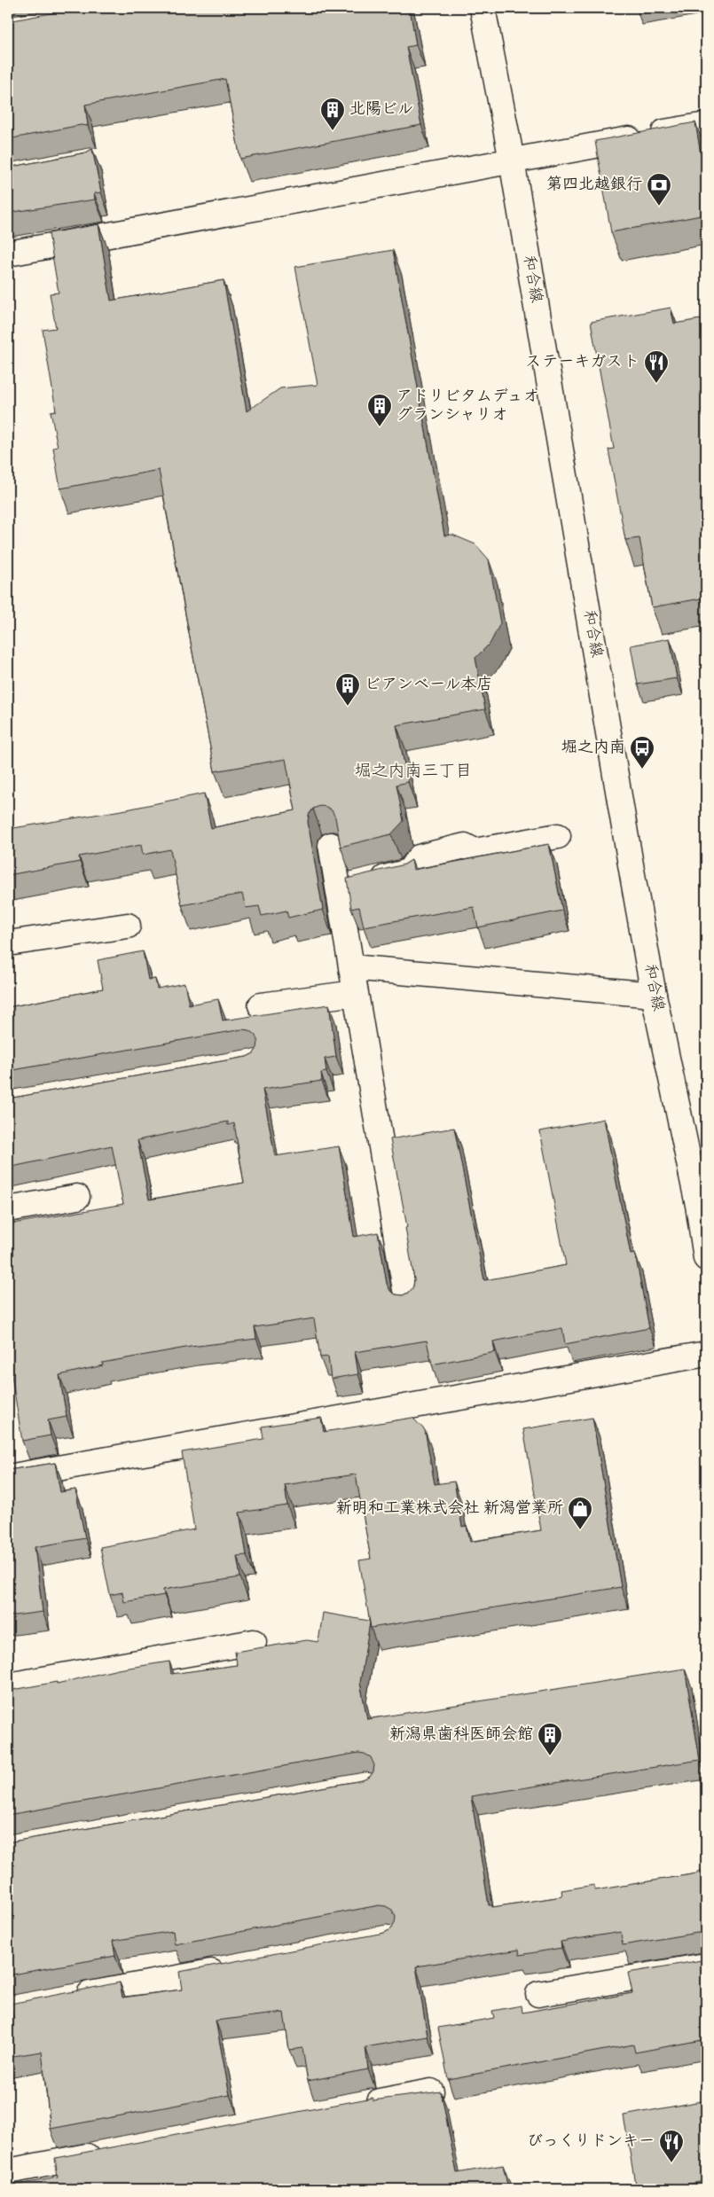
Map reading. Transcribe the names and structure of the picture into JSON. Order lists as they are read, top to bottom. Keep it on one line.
{"streets":{"street":["和合線"]},"districts":["堀之内南三丁目"],"places":{"building":["北陽ビル","アドリビタムデュオ グランシャリオ","ビアンベール本店","新潟県歯科医師会館"],"bank":["第四北越銀行"],"restaurant":["ステーキガスト","びっくりドンキー"],"bus stop":["堀之内南"],"shop":["新明和工業株式会社 新潟営業所"]}}
